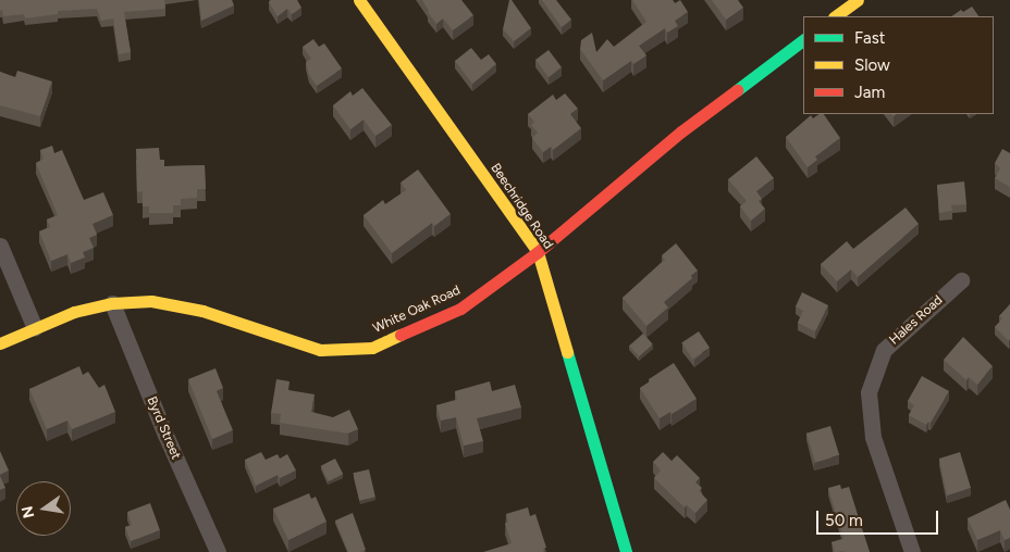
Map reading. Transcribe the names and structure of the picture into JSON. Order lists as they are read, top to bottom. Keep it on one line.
{"streets":{"street":["Beechridge Road","White Oak Road","Hales Road","Byrd Street"]},"crossings":[["Beechridge Road","White Oak Road"],["White Oak Road","Byrd Street"]],"legend":["Fast","Slow","Jam"],"scale_bar":"50 m","north":"left"}
